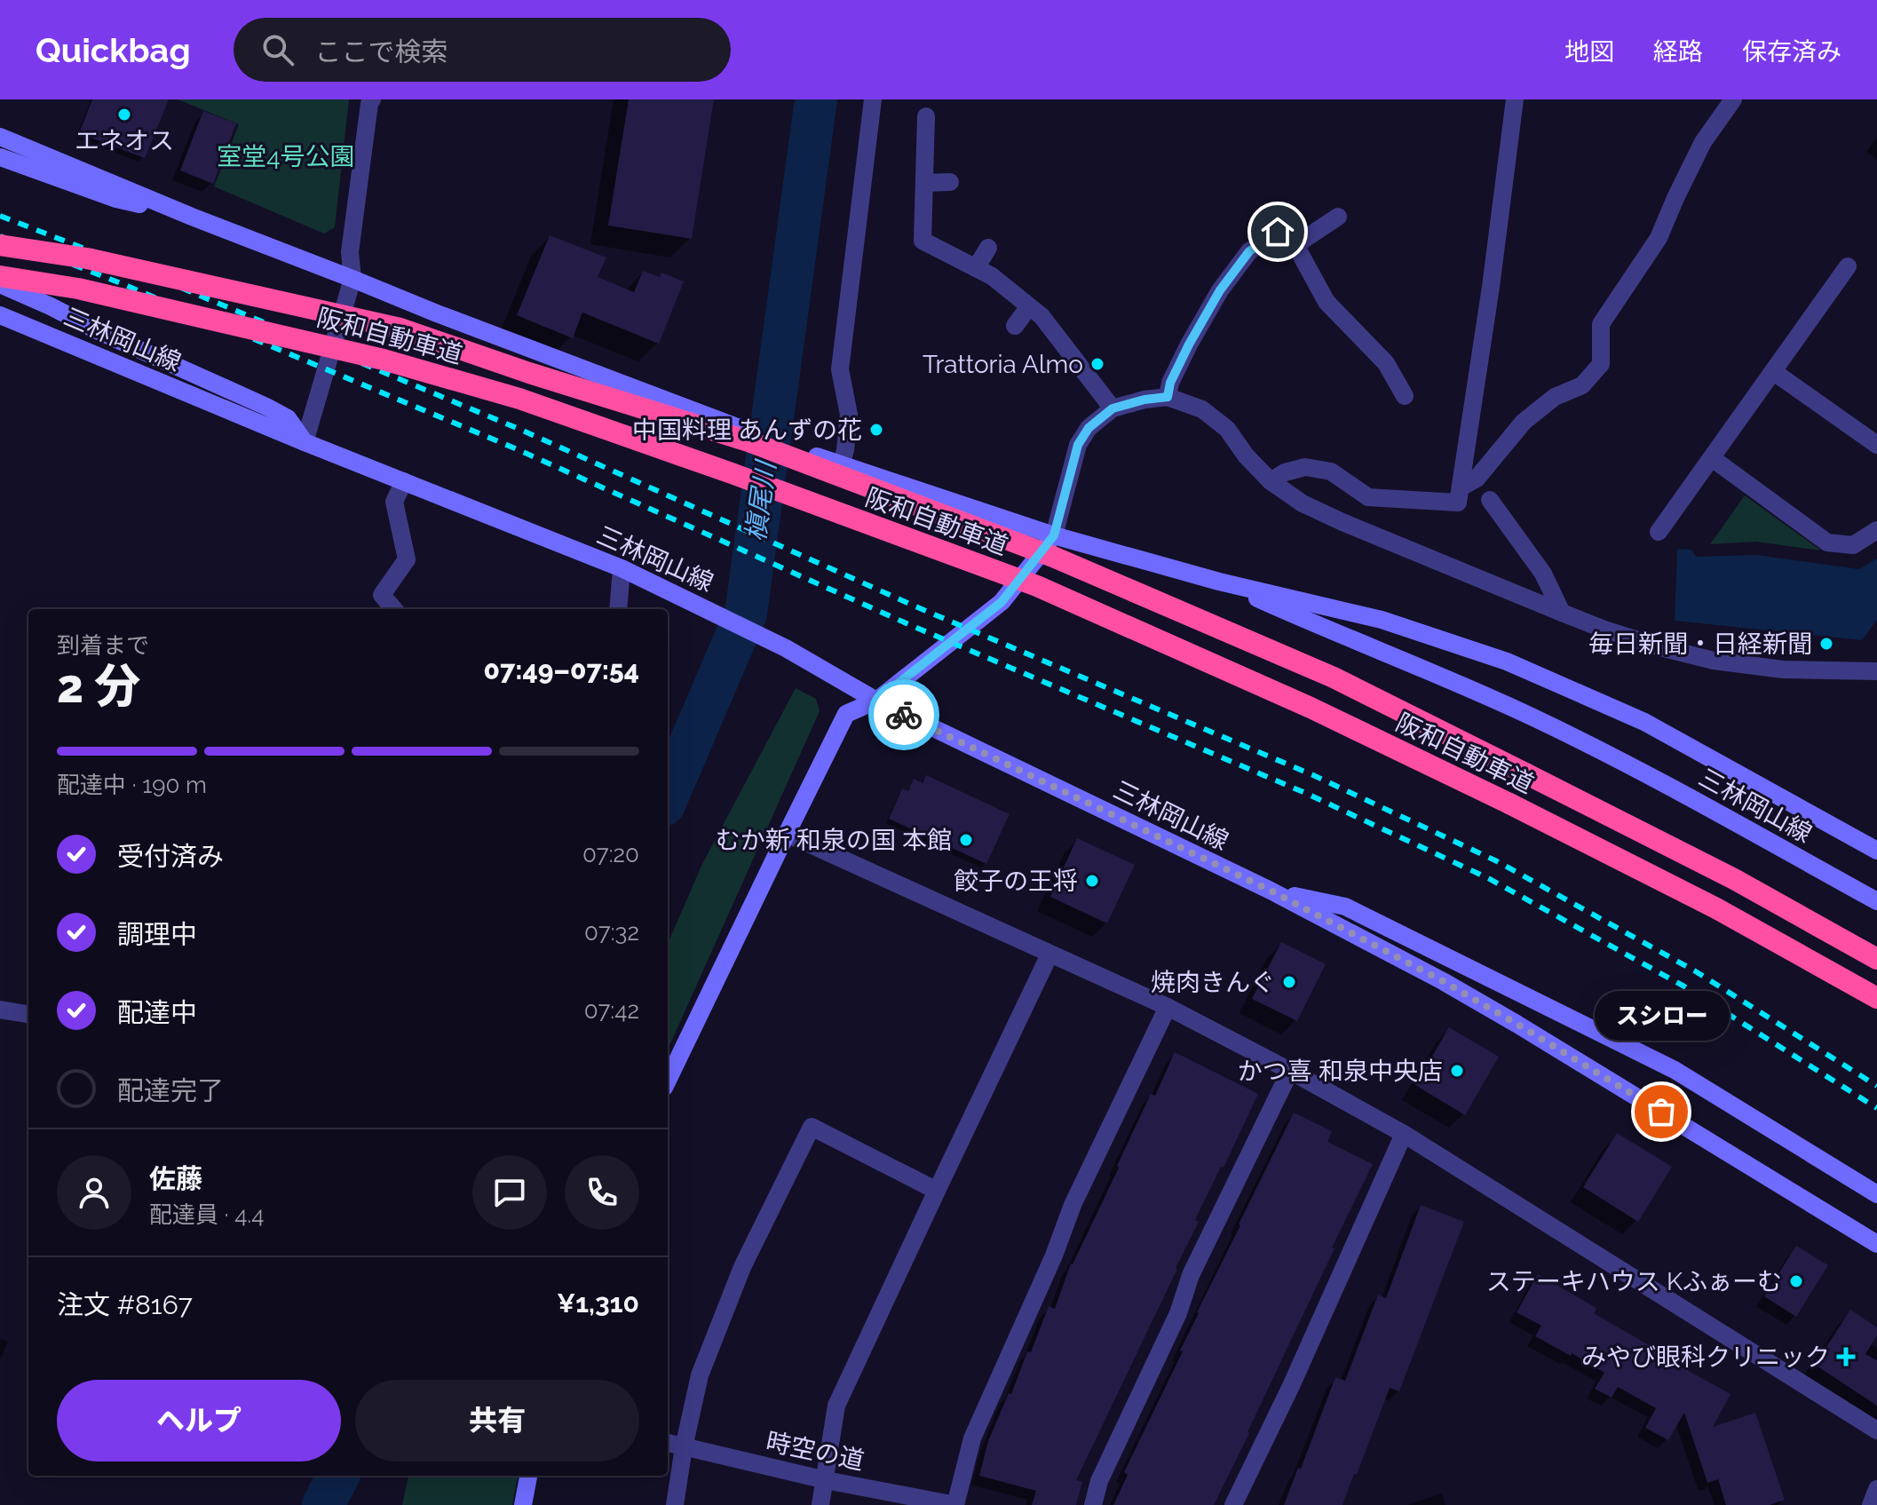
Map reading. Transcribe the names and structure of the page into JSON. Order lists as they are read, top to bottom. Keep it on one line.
{"streets":{"highway":["阪和自動車道"],"main road":["三林岡山線"],"street":["時空の道"]},"water":["槇尾川"],"parks":["室堂4号公園"],"places":{"other":["エネオス","Trattoria Almo","中国料理 あんずの花","毎日新聞・日経新聞","むか新 和泉の国 本館","餃子の王将","焼肉きんぐ","かつ喜 和泉中央店","スシロー","ステーキハウス Kふぁーむ"],"health":["みやび眼科クリニック"]},"page":{"header":"Quickbag","search":"ここで検索","nav":["地図","経路","保存済み"],"heading":["2 分","到着まで","07:49–07:54"],"panel":["佐藤","配達員 · 4.4","注文 #8167","¥1,310"],"bar":"配達中 · 190 m","list":[["受付済み","07:20"],["調理中","07:32"],["配達中","07:42"],"配達完了"],"bubble":"スシロー","buttons":["ヘルプ","共有"]}}
